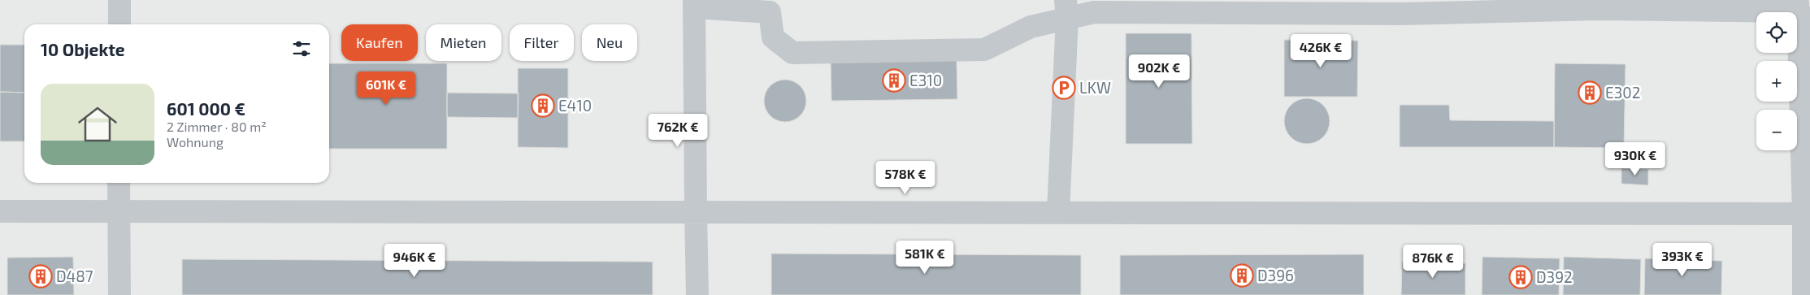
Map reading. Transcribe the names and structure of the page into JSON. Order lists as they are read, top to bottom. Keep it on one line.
{"places":{"building":["E310","E302","E410","D396","D487","D392"],"parking":["LKW"]},"page":{"map_buttons":["+","−"],"chip":["Kaufen","Mieten","Filter","Neu"],"heading":"10 Objekte","price":["426K €","902K €","601K €","762K €","930K €","578K €","581K €","393K €","946K €","876K €"],"list":[{"name":"601 000 €","note":"2 Zimmer · 80 m² · Wohnung"}]}}
